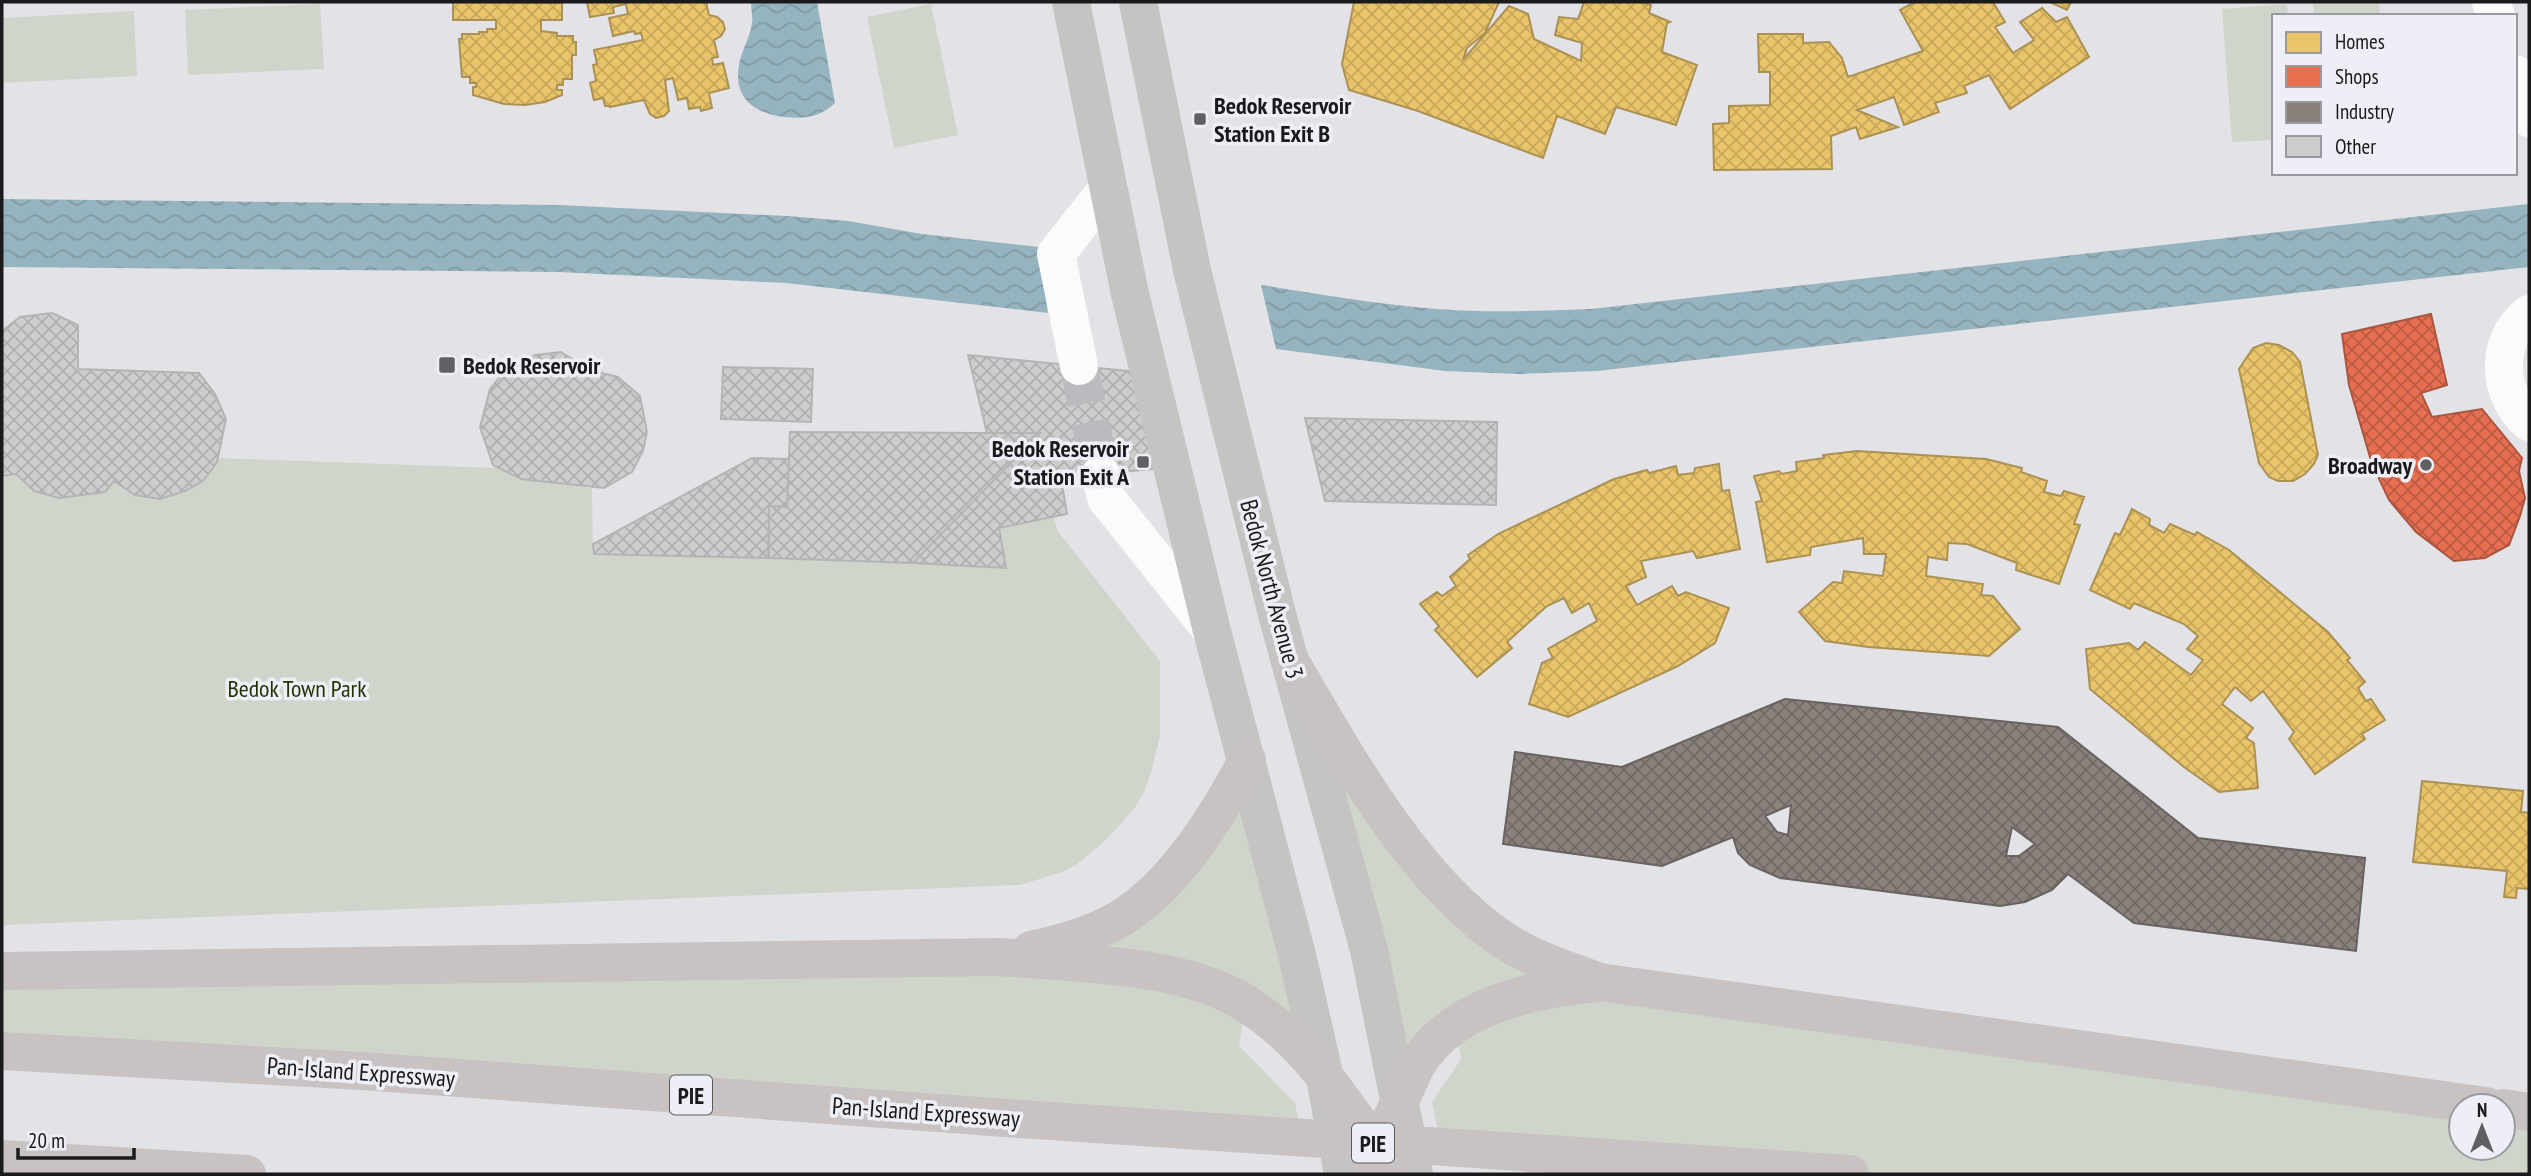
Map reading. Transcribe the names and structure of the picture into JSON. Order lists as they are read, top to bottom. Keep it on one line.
{"streets":{"highway":["Pan-Island Expressway","PIE"],"main road":["Bedok North Avenue 3"]},"parks":["Bedok Town Park"],"places":{"transit":["Bedok Reservoir Station Exit B","Bedok Reservoir","Bedok Reservoir Station Exit A"],"other":["Broadway"]},"legend":["Homes","Shops","Industry","Other"],"scale_bar":"20 m","north":"top"}
